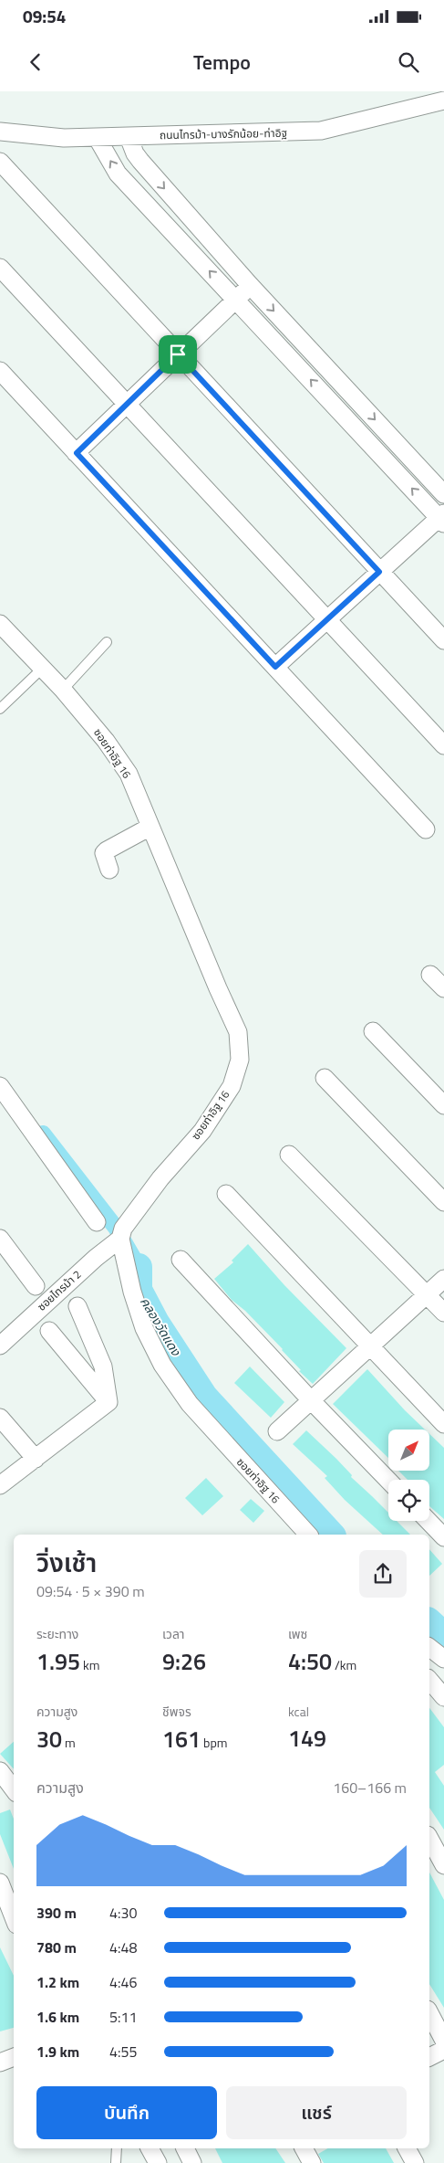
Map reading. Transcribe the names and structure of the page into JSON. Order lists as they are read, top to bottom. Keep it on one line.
{"streets":{"street":["ถนนไทรม้า-บางรักน้อย-ท่าอิฐ","ซอยท่าอิฐ 16","ซอยไทรม้า 2"]},"crossings":[["ซอยท่าอิฐ 16","ซอยไทรม้า 2"]],"water":["คลองวัดแดง"],"north":"top right","page":{"status":"09:54","header":"Tempo","heading":["วิ่งเช้า","09:54 · 5 × 390 m"],"stats":[["ระยะทาง","1.95 km"],["เวลา","9:26"],["เพซ","4:50 /km"],["ความสูง","30 m"],["ชีพจร","161 bpm"],["kcal","149"]],"chart":["ความสูง","160–166 m"],"list":[{"name":"390 m","note":"4:30"},{"name":"780 m","note":"4:48"},{"name":"1.2 km","note":"4:46"},{"name":"1.6 km","note":"5:11"},{"name":"1.9 km","note":"4:55"}],"buttons":["บันทึก","แชร์"]}}
